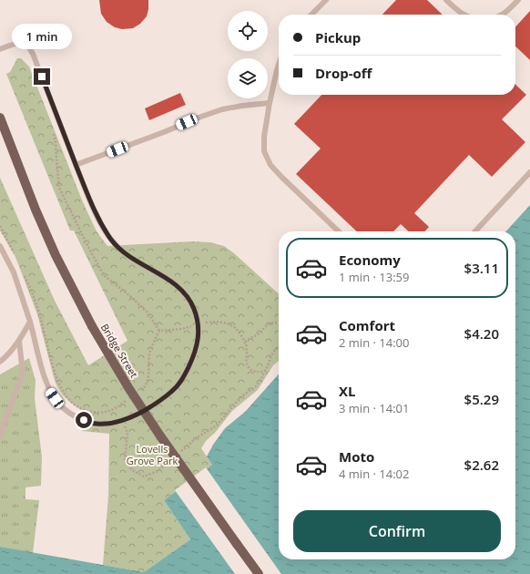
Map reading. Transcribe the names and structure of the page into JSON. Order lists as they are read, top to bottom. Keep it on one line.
{"streets":{"main road":["Bridge Street"]},"parks":["Lovells Grove Park"],"page":{"banner":["Pickup","Drop-off"],"bubble":"1 min","list":[{"name":"Economy","note":"1 min · 13:59","value":"$3.11"},{"name":"Comfort","note":"2 min · 14:00","value":"$4.20"},{"name":"XL","note":"3 min · 14:01","value":"$5.29"},{"name":"Moto","note":"4 min · 14:02","value":"$2.62"}],"buttons":"Confirm"}}
